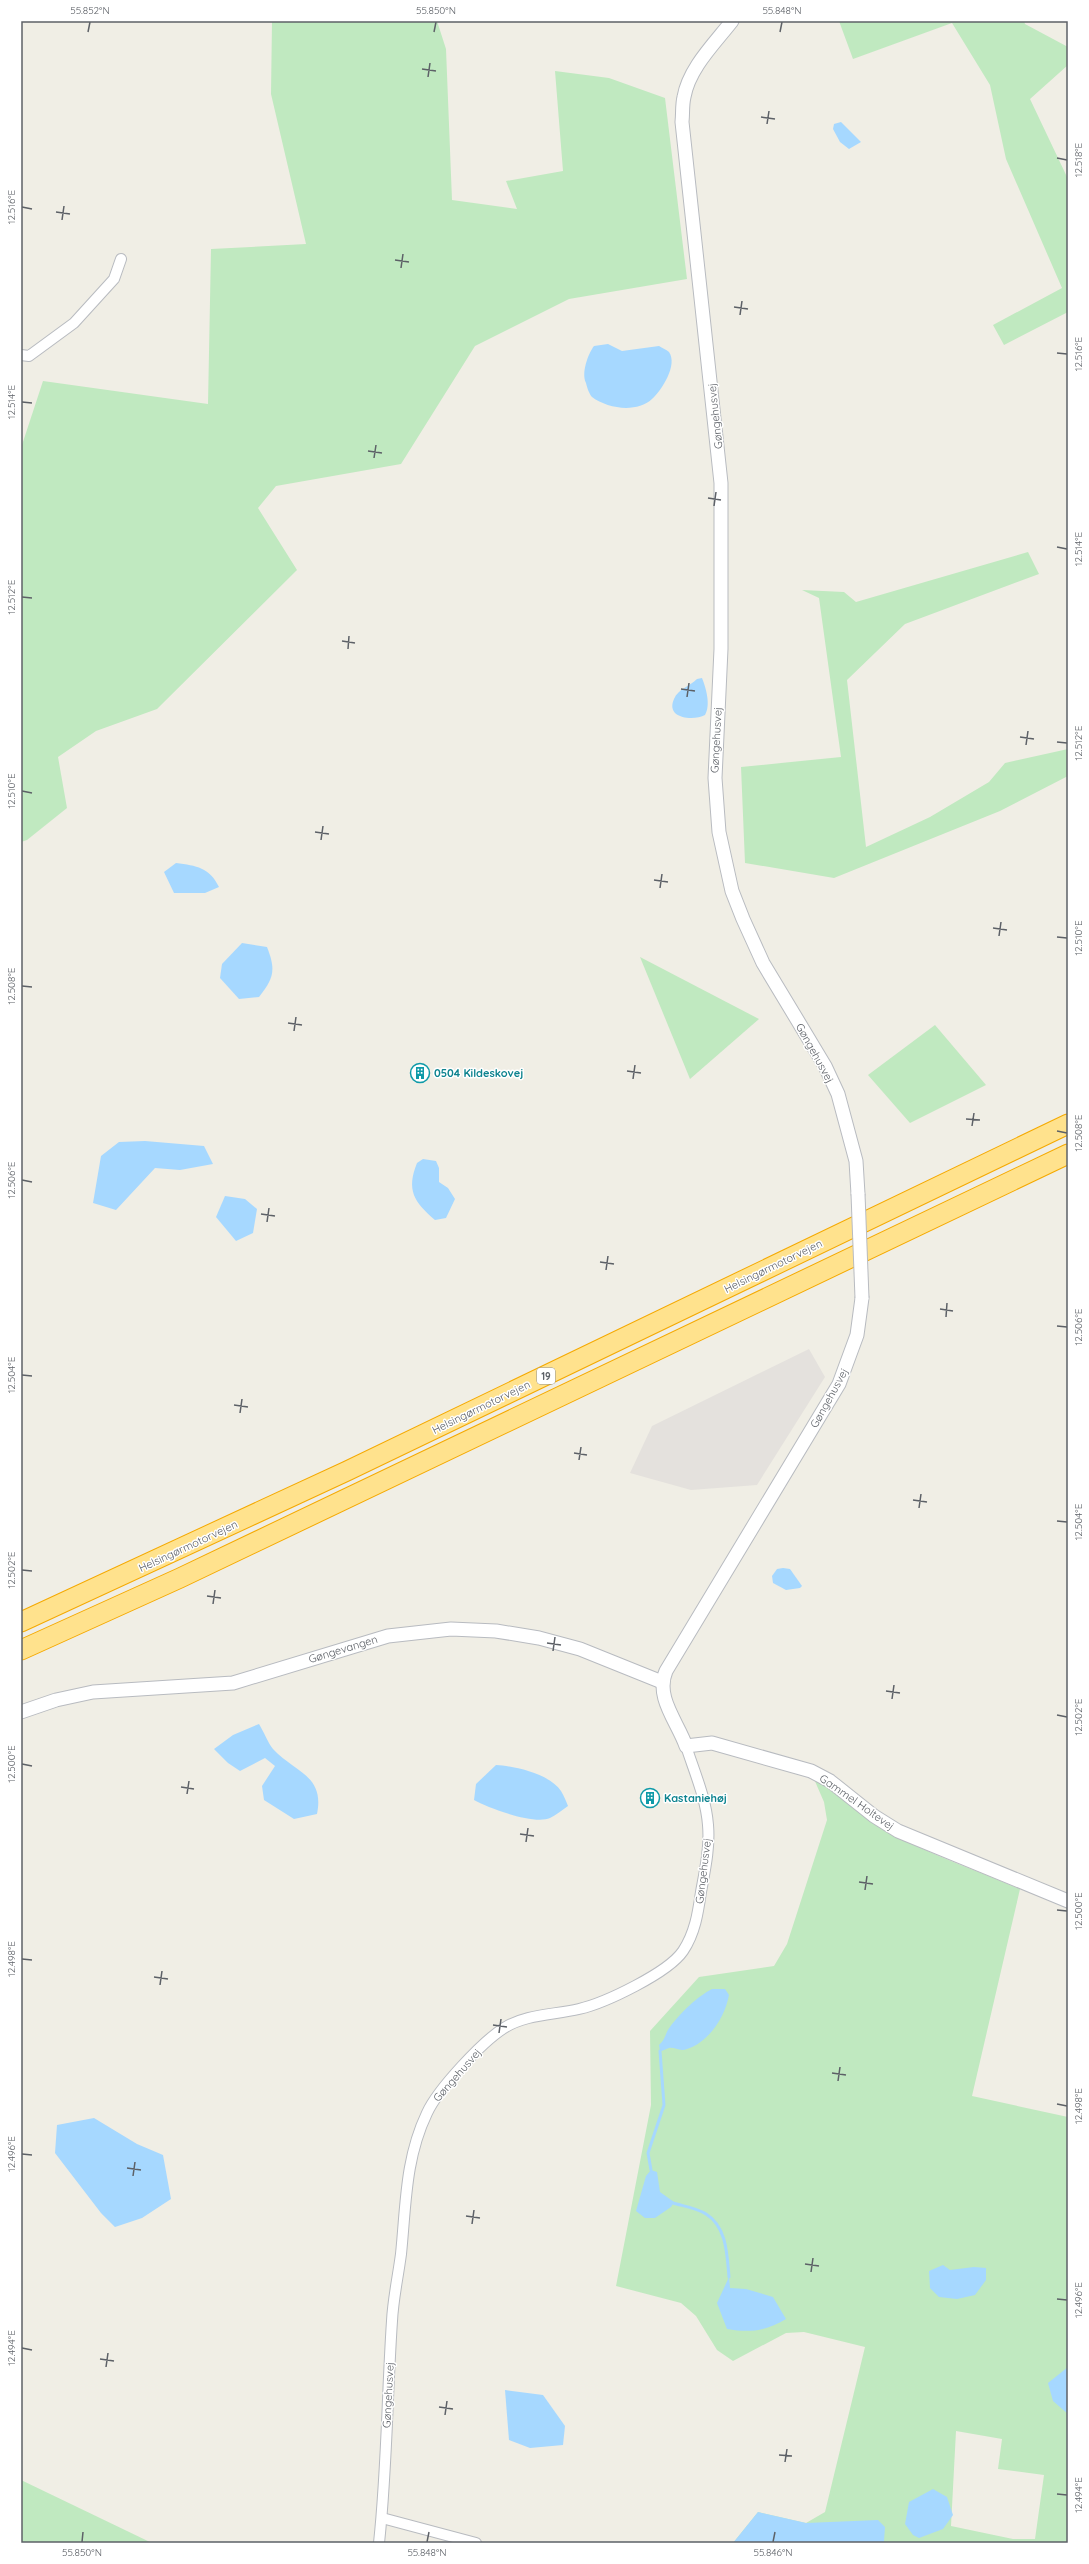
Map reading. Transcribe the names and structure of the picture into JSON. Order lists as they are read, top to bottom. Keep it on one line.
{"streets":{"highway":["Helsingørmotorvejen","19"],"street":["Gøngehusvej","Gøngevangen","Gammel Holtevej"]},"crossings":[["Gøngehusvej","Gøngevangen"],["Gøngehusvej","Gammel Holtevej"]],"places":{"building":["0504 Kildeskovej","Kastaniehøj"]},"coordinates":["55.852°N","55.850°N","55.848°N","12.518°E","12.516°E","12.514°E","12.512°E","12.510°E","12.508°E","12.506°E","12.504°E","12.502°E","12.500°E","12.498°E","12.496°E","12.494°E","55.846°N"]}
